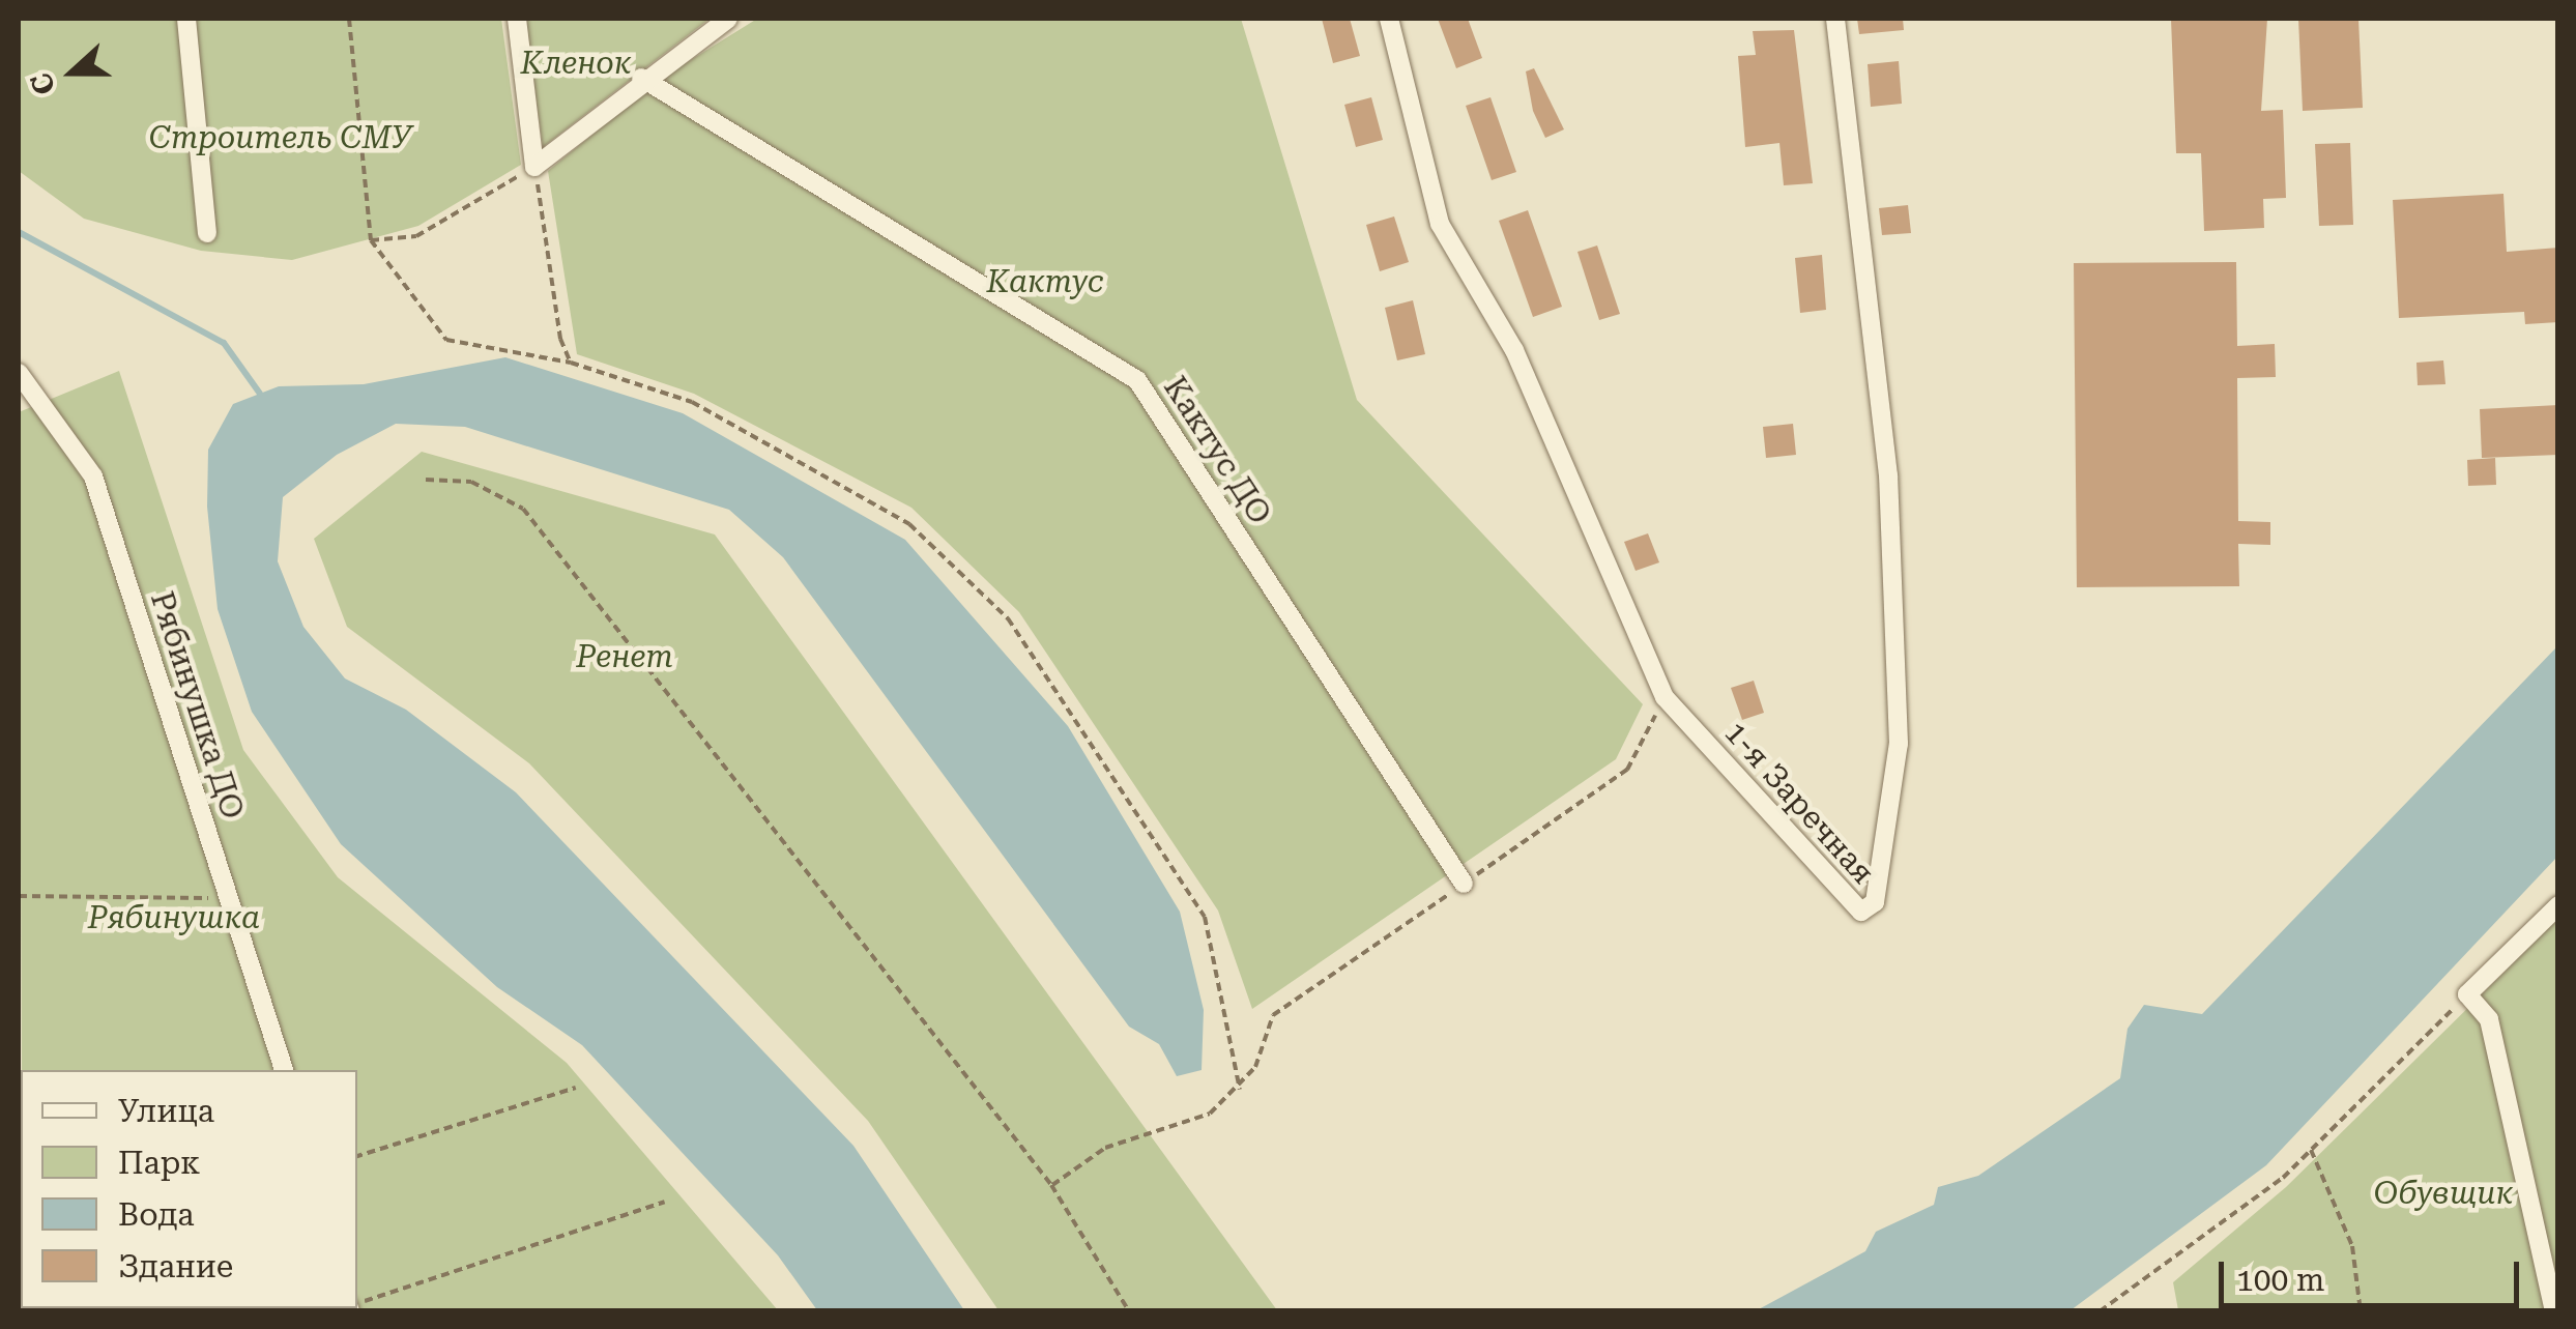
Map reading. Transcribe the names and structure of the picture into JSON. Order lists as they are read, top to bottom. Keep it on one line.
{"streets":{"street":["Кактус ДО","Рябинушка ДО","1-я Заречная"]},"parks":["Кленок","Строитель СМУ","Кактус","Ренет","Рябинушка","Обувщик"],"legend":["Улица","Парк","Вода","Здание"],"scale_bar":"100 m","north":"left"}
